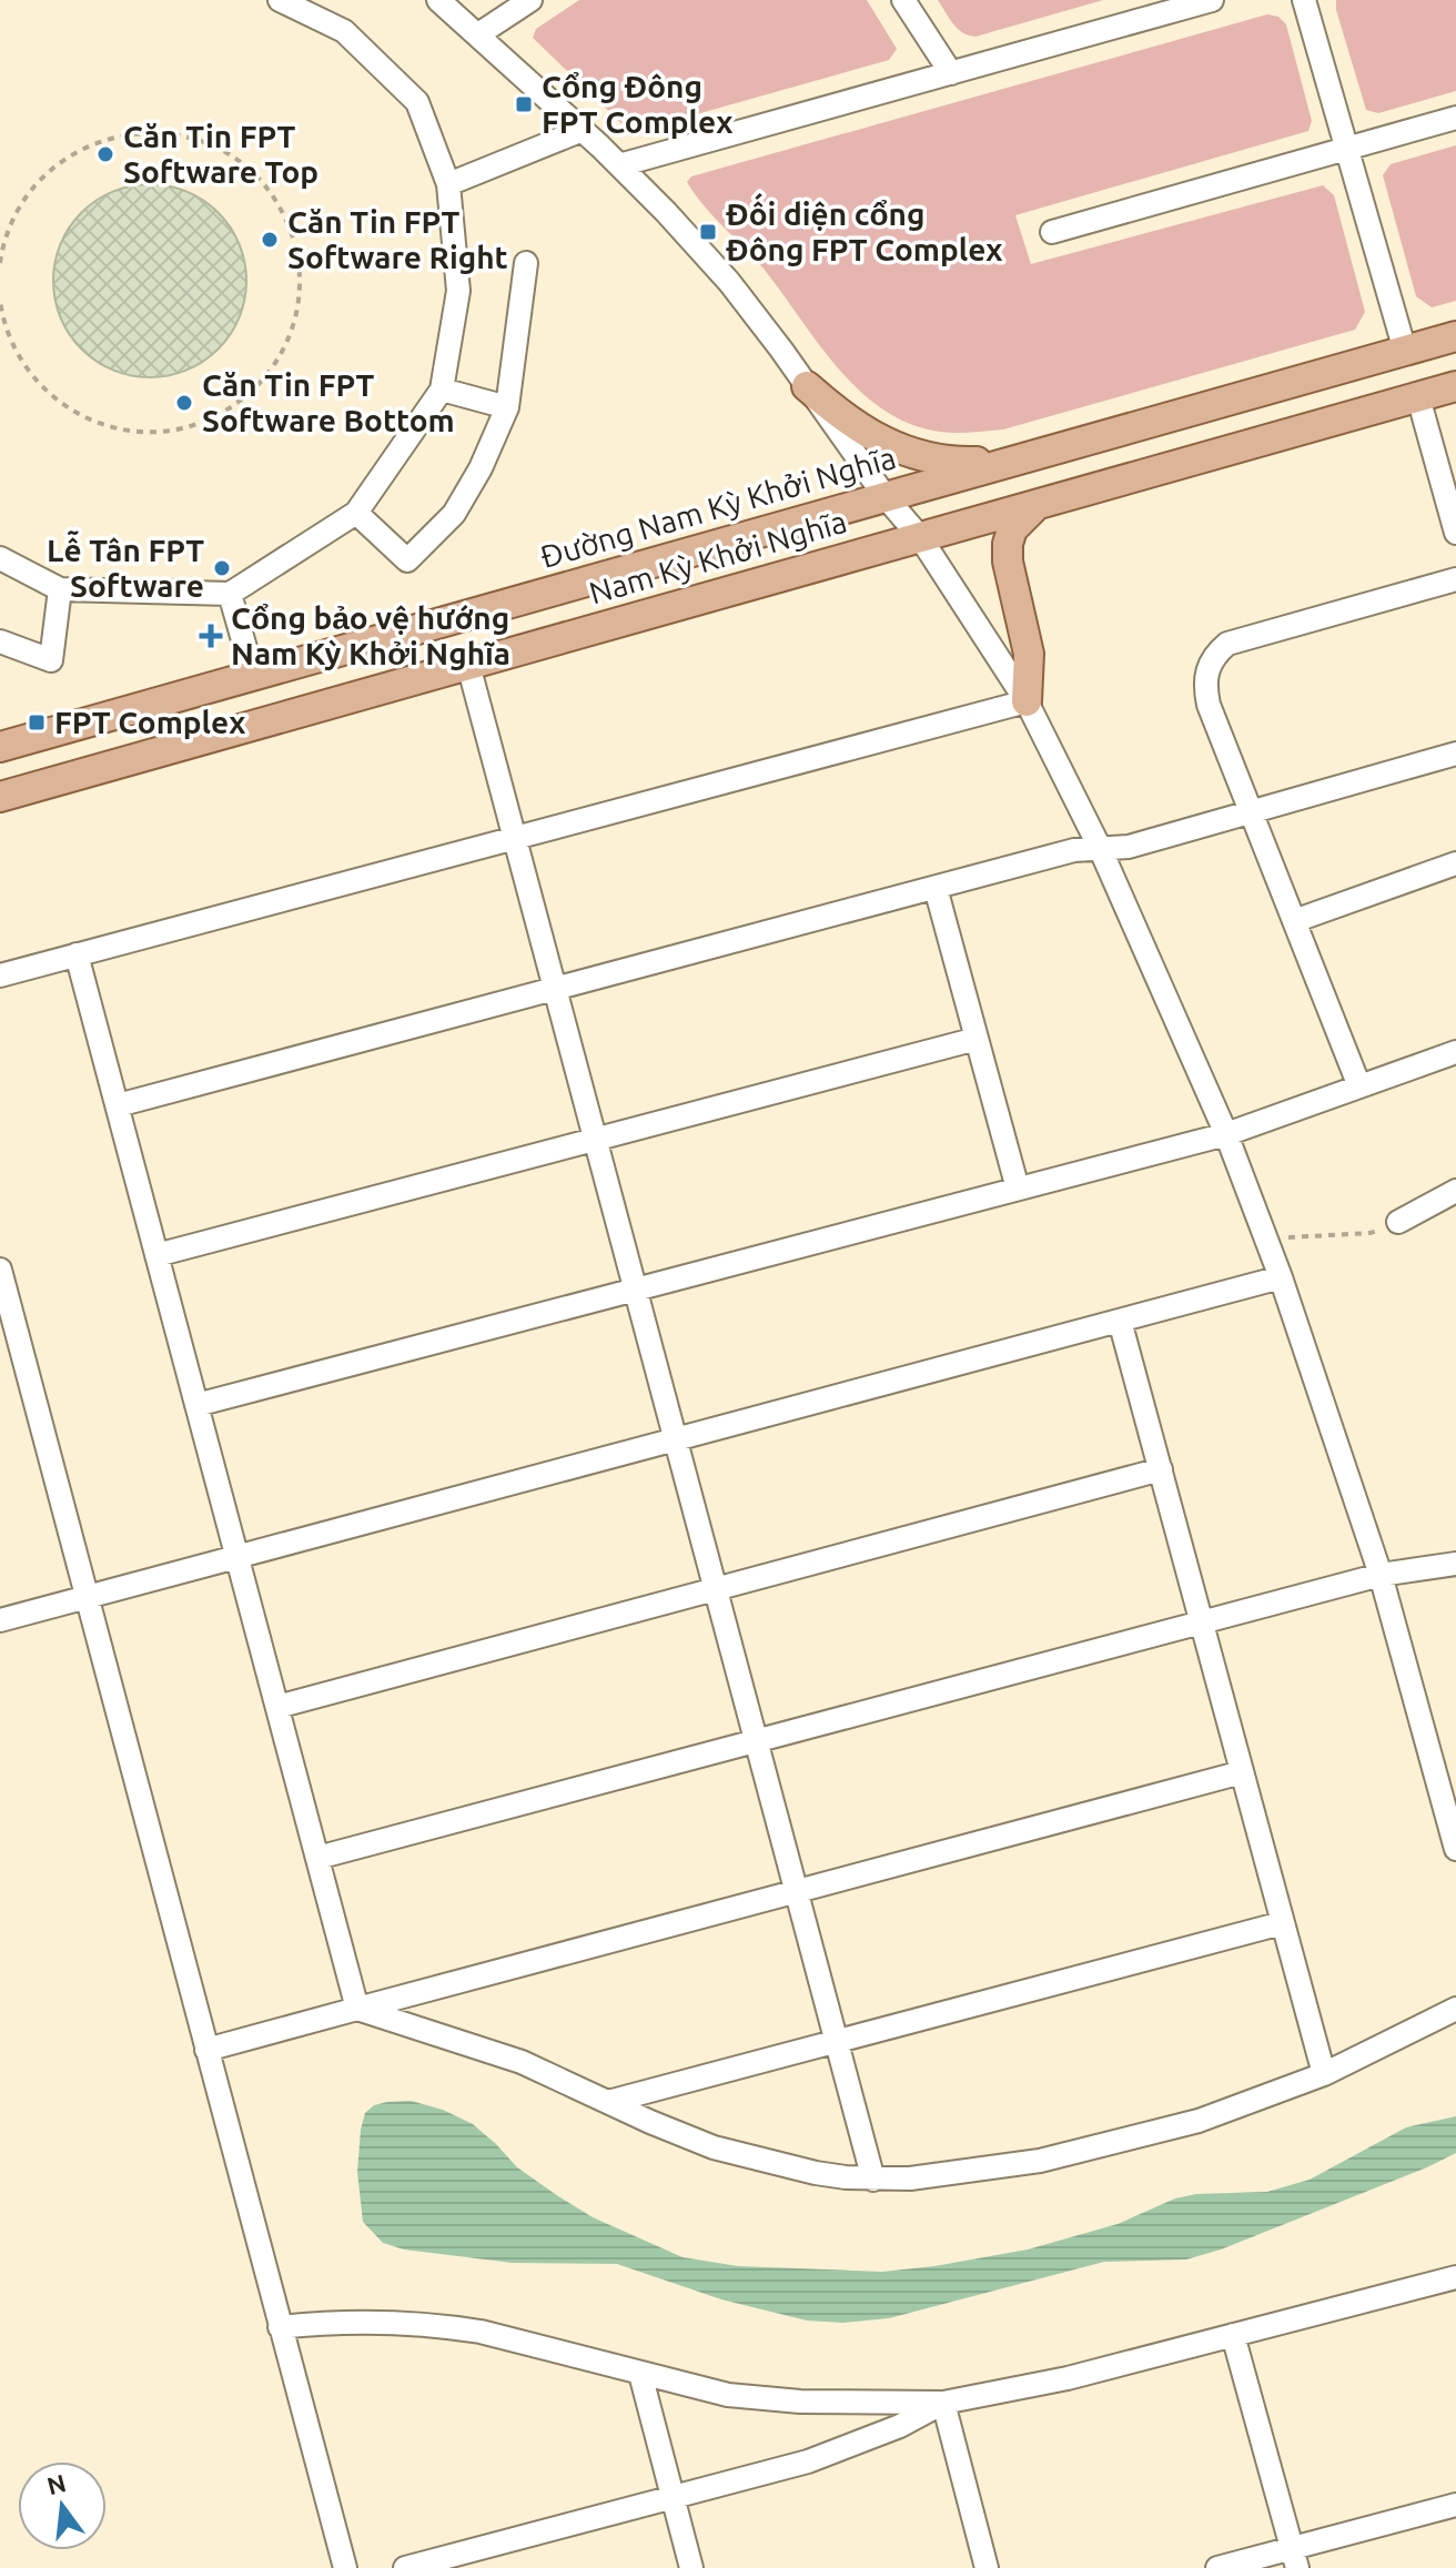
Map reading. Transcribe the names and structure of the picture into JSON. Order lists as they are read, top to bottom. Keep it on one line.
{"streets":{"main road":["Đường Nam Kỳ Khởi Nghĩa","Nam Kỳ Khởi Nghĩa"]},"places":{"transit":["Cổng Đông FPT Complex","Đối diện cổng Đông FPT Complex","FPT Complex"],"other":["Căn Tin FPT Software Top","Căn Tin FPT Software Right","Căn Tin FPT Software Bottom","Lễ Tân FPT Software"],"health":["Cổng bảo vệ hướng Nam Kỳ Khởi Nghĩa"]},"north":"top"}
